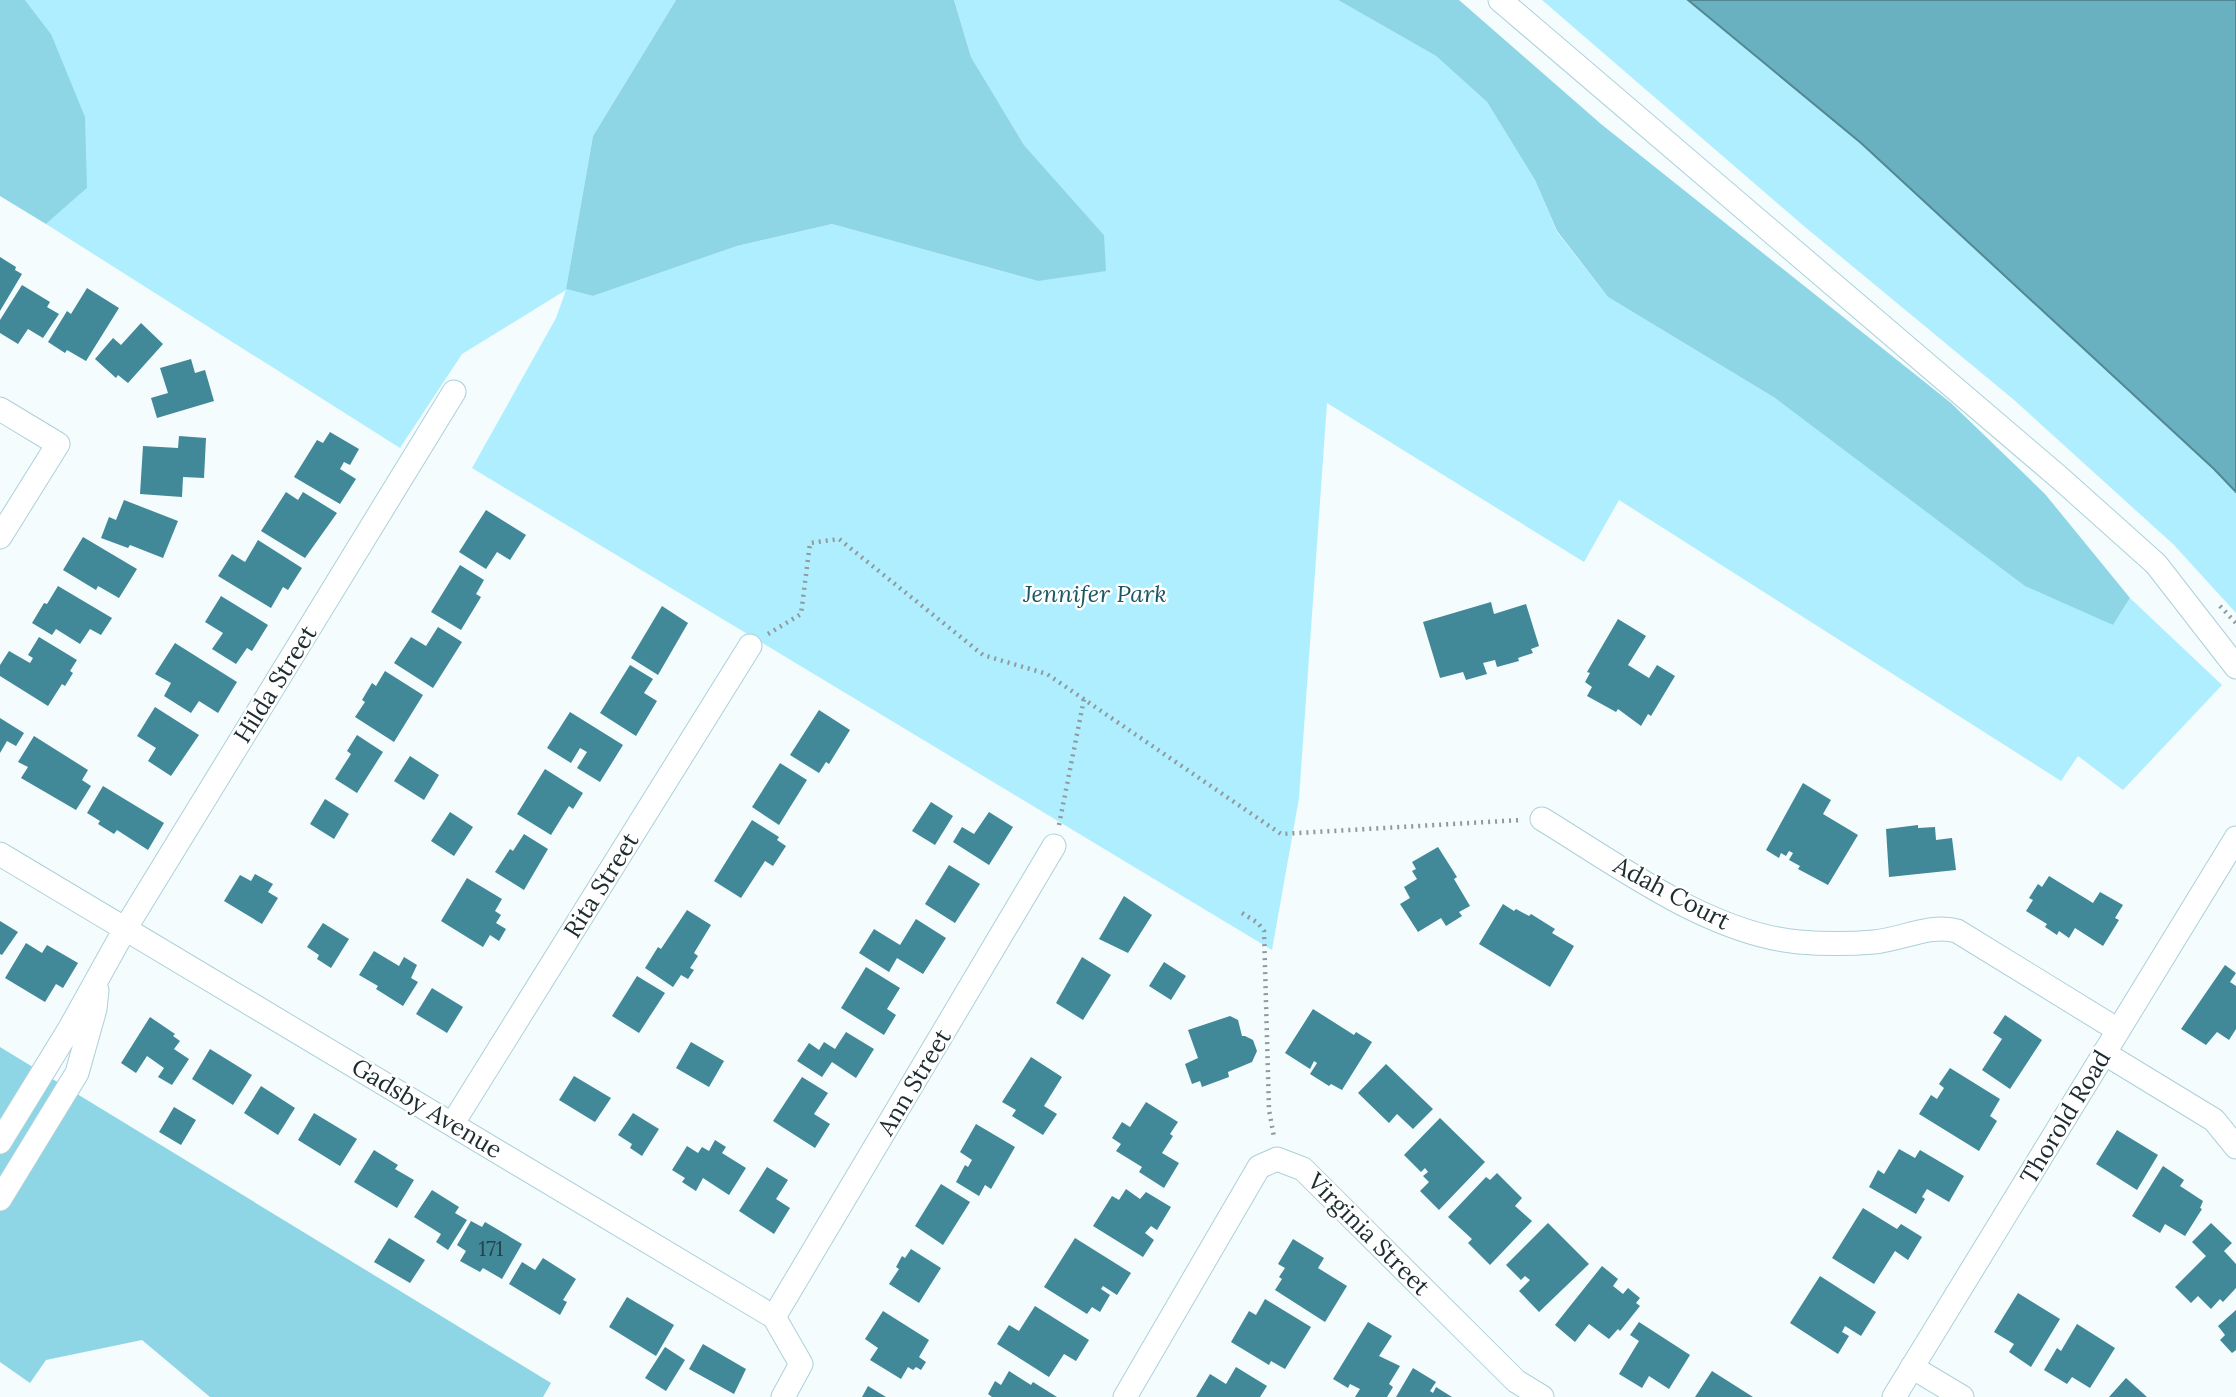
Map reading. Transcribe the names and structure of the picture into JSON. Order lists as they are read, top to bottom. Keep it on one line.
{"streets":{"street":["Hilda Street","Rita Street","Adah Court","Ann Street","Gadsby Avenue","Thorold Road","Virginia Street"]},"crossings":[["Hilda Street","Gadsby Avenue"],["Rita Street","Gadsby Avenue"],["Adah Court","Thorold Road"],["Ann Street","Gadsby Avenue"]],"parks":["Jennifer Park"],"house_numbers":["171"]}
